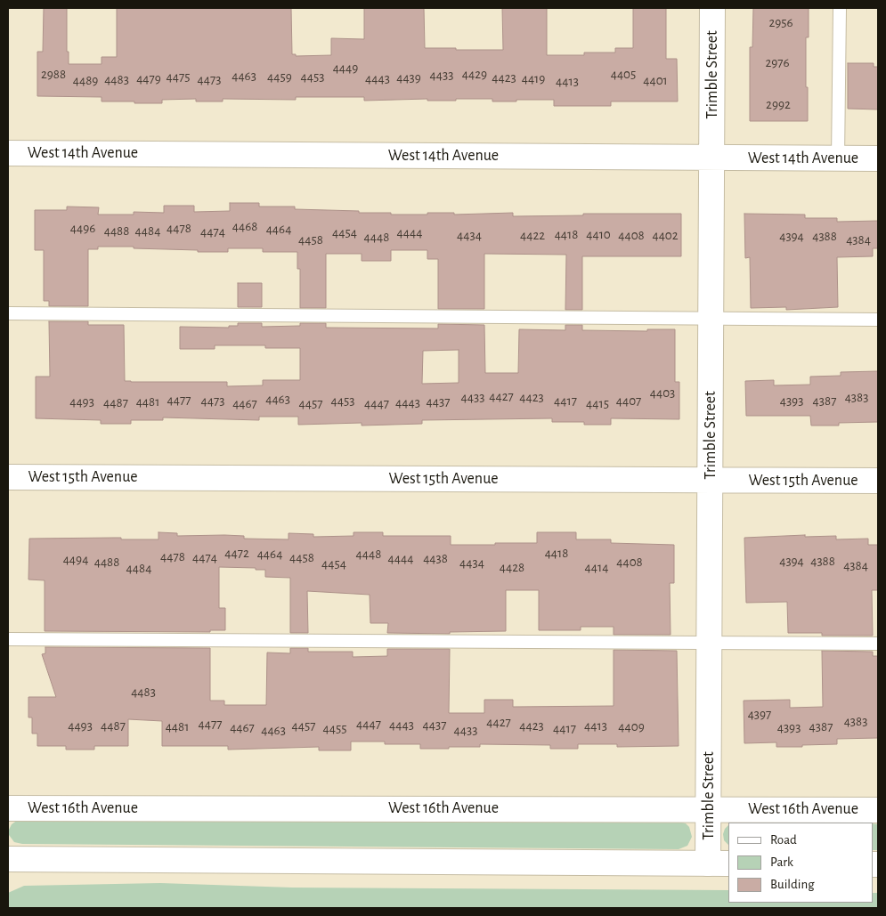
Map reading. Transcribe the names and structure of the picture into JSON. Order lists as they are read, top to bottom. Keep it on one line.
{"streets":{"street":["Trimble Street","West 14th Avenue","West 15th Avenue","West 16th Avenue"]},"crossings":[["Trimble Street","West 14th Avenue"],["Trimble Street","West 15th Avenue"],["Trimble Street","West 16th Avenue"]],"house_numbers":["2956","2976","4449","2988","4429","4405","4433","4463","4475","4459","4453","4439","4423","4479","4443","4419","4483","4473","4489","4401","4413","2992","4468","4496","4478","4464","4488","4484","4474","4454","4444","4418","4410","4434","4422","4408","4402","4394","4388","4448","4458","4384","4403","4427","4433","4423","4383","4463","4477","4473","4453","4417","4407","4393","4387","4493","4481","4437","4487","4443","4467","4457","4447","4415","4472","4418","4464","4448","4478","4474","4458","4444","4438","4494","4394","4388","4488","4408","4434","4454","4384","4428","4414","4484","4483","4397","4383","4427","4477","4447","4443","4437","4493","4487","4457","4423","4413","4481","4409","4387","4467","4393","4455","4417","4463","4433"],"legend":["Road","Park","Building"]}
